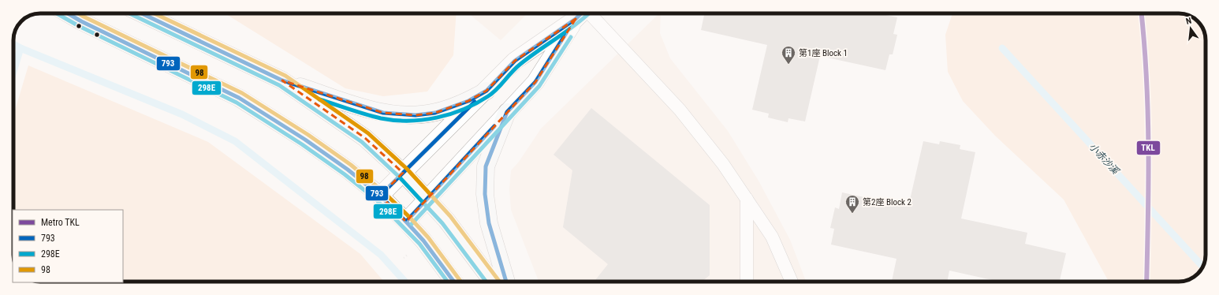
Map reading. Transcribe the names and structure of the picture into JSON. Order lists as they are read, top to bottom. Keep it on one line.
{"water":["小赤沙溪"],"places":{"building":["第1座 Block 1","第2座 Block 2"]},"lines":["metro line TKL","transit line 793","transit line 298E","transit line 98"],"legend":["Metro TKL","793","298E","98"],"north":"top"}
